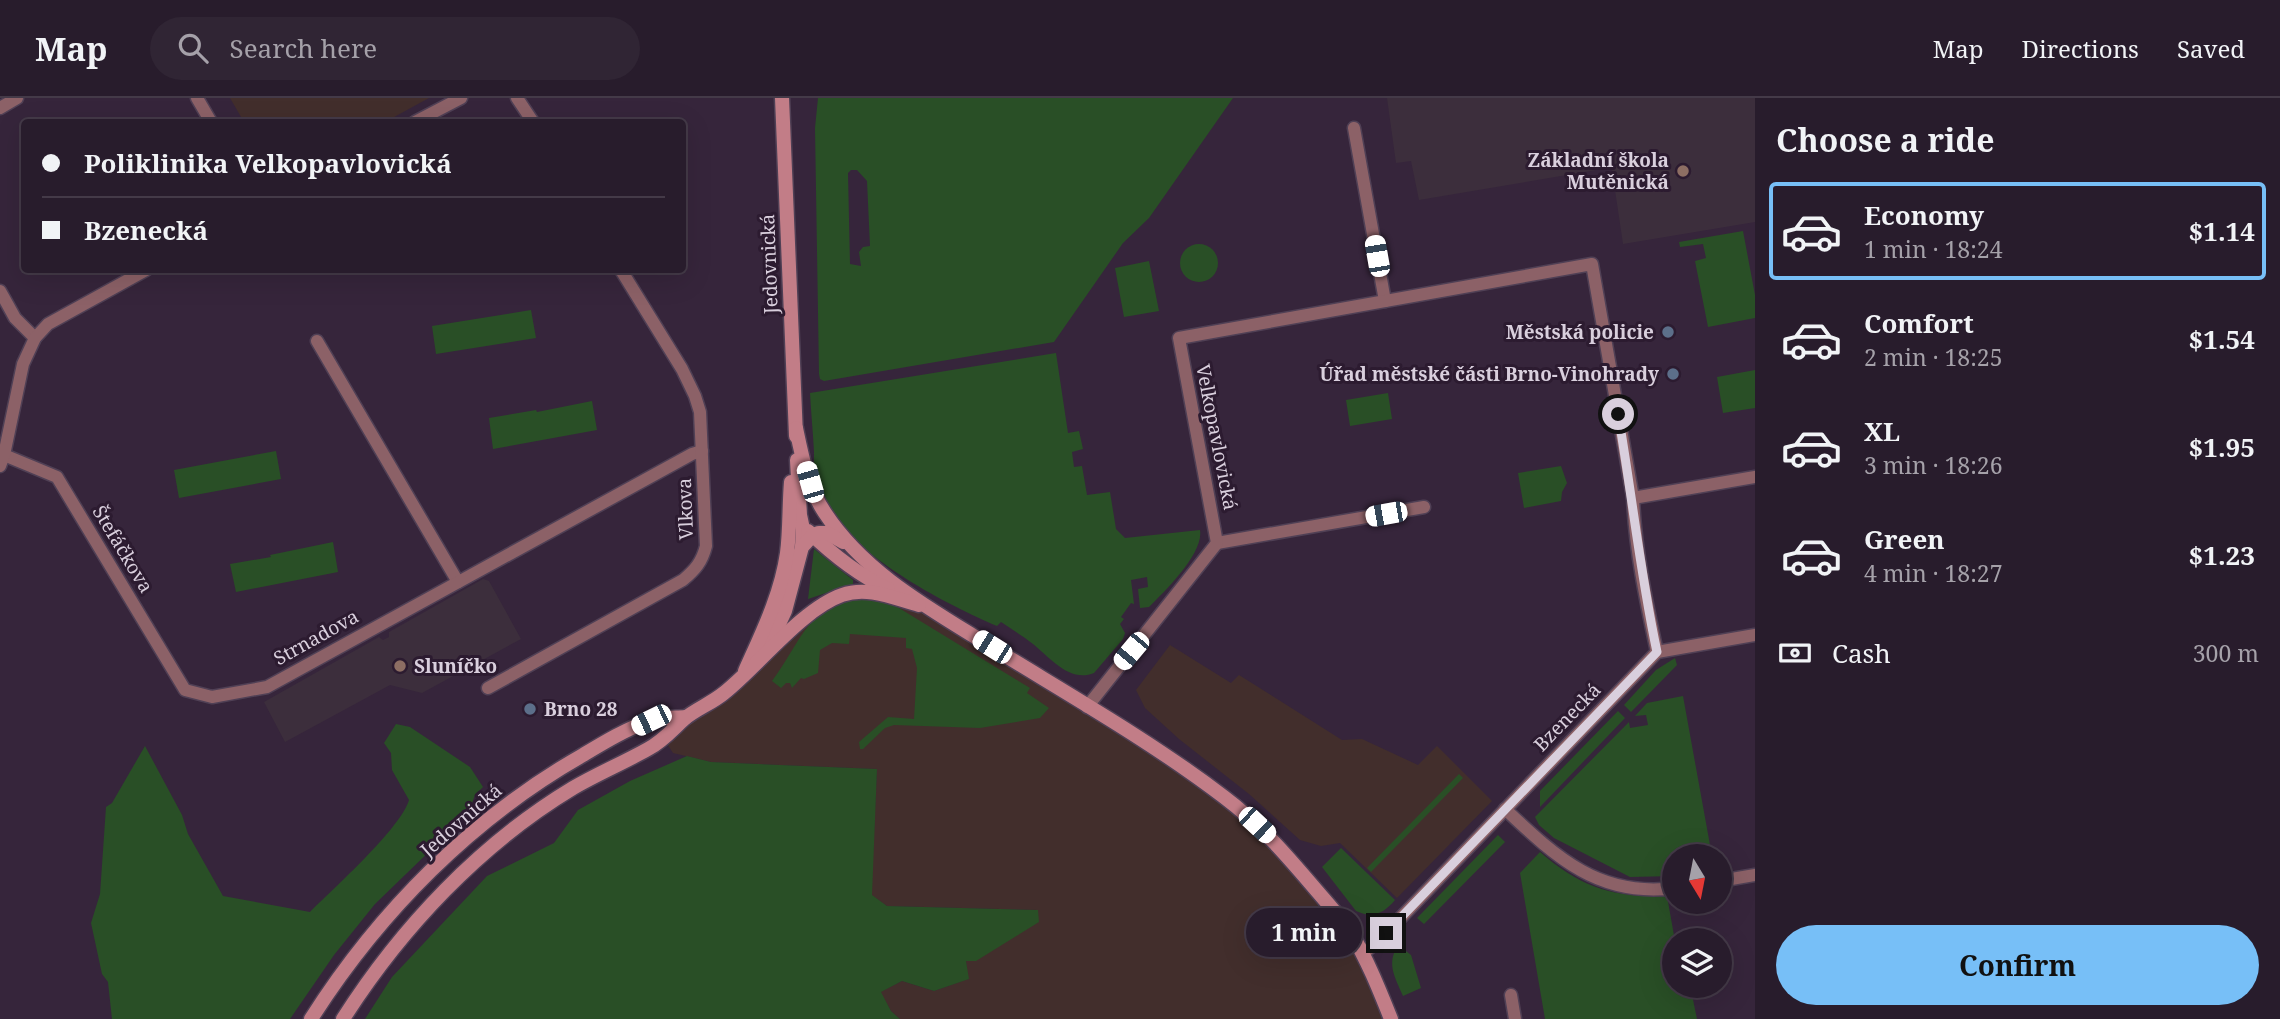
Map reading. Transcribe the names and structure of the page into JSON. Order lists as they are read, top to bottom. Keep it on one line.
{"streets":{"main road":["Jedovnická"],"street":["Velkopavlovická","Vlkova","Štefáčkova","Strnadova","Bzenecká"]},"crossings":[["Velkopavlovická","Bzenecká"],["Vlkova","Strnadova"],["Štefáčkova","Strnadova"]],"places":["Základní škola Mutěnická","Městská policie","Úřad městské části Brno-Vinohrady","Sluníčko","Brno 28"],"north":"bottom","page":{"header":"Map","search":"Search here","nav":["Map","Directions","Saved"],"heading":"Choose a ride","banner":["Poliklinika Velkopavlovická","Bzenecká"],"list":[{"name":"Economy","note":"1 min · 18:24","value":"$1.14"},{"name":"Comfort","note":"2 min · 18:25","value":"$1.54"},{"name":"XL","note":"3 min · 18:26","value":"$1.95"},{"name":"Green","note":"4 min · 18:27","value":"$1.23"}],"pay":["Cash","300 m"],"bubble":"1 min","buttons":"Confirm"}}
